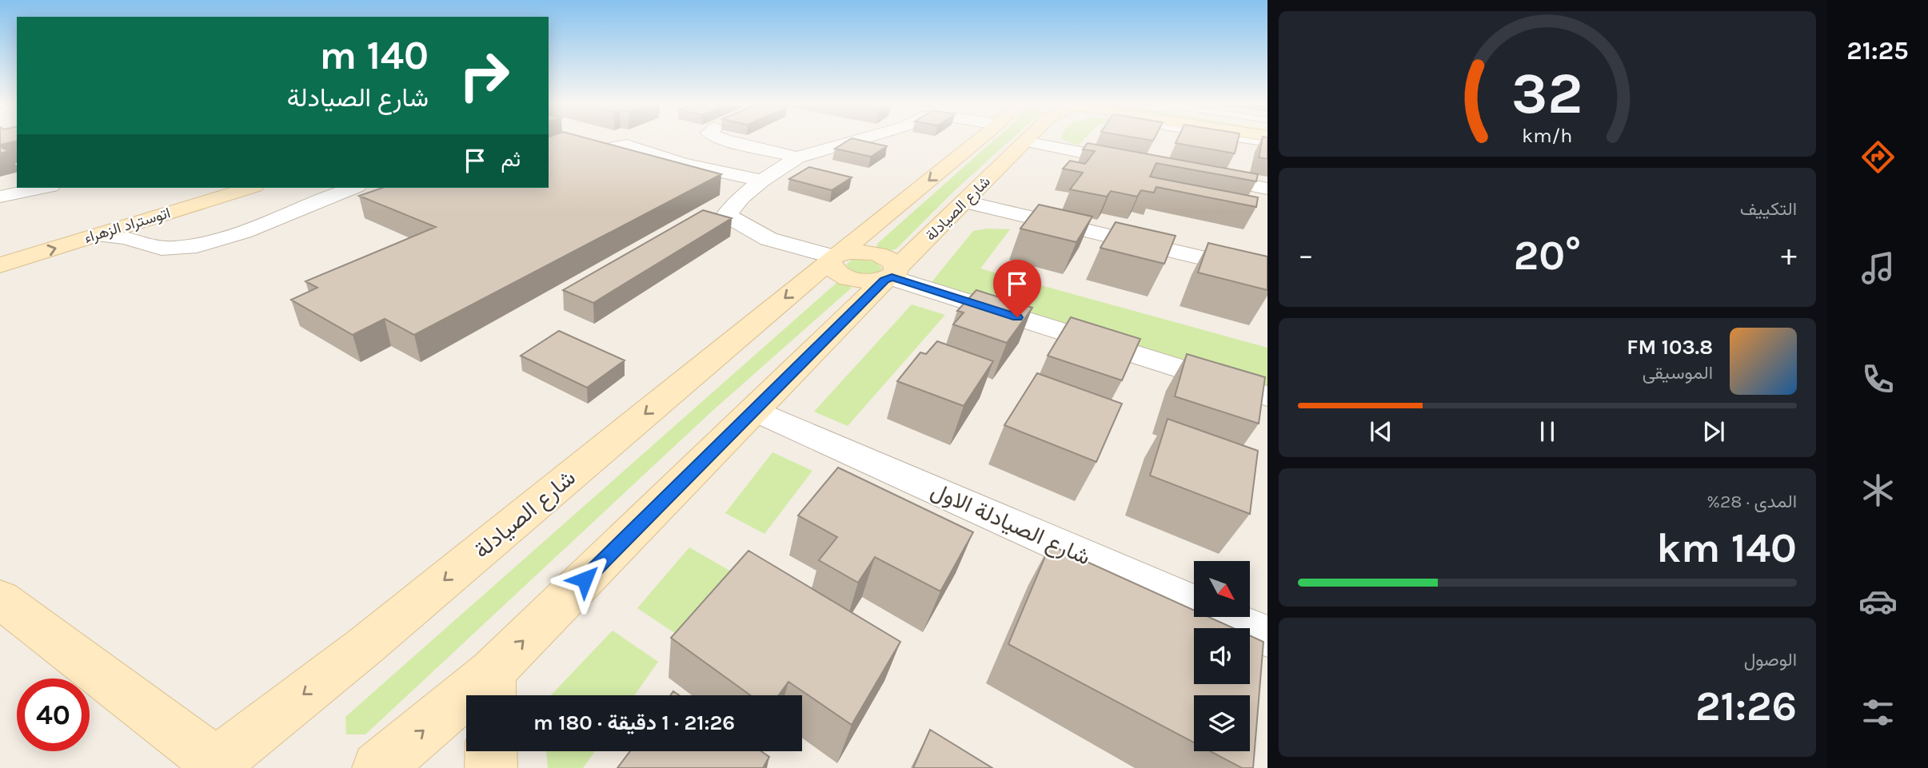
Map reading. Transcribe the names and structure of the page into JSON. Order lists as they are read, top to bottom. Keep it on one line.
{"streets":{"street":["شارع الصيادلة","اتوستراد الزهراء","شارع الصيادلة الاول"]},"crossings":[["شارع الصيادلة","شارع الصيادلة الاول"]],"north":"bottom right","page":{"tabs":"21:25","turn":["140 m","شارع الصيادلة"],"then":"ثم","tile":["التكييف",["المدى · 28%","140 km"],["الوصول","21:26"]],"heat":["−","20°","+"],"song":["103.8 FM","الموسيقى"],"limit":"40","trip":"21:26 · 1 دقيقة · 180 m","gauge":["32","km/h"]}}
